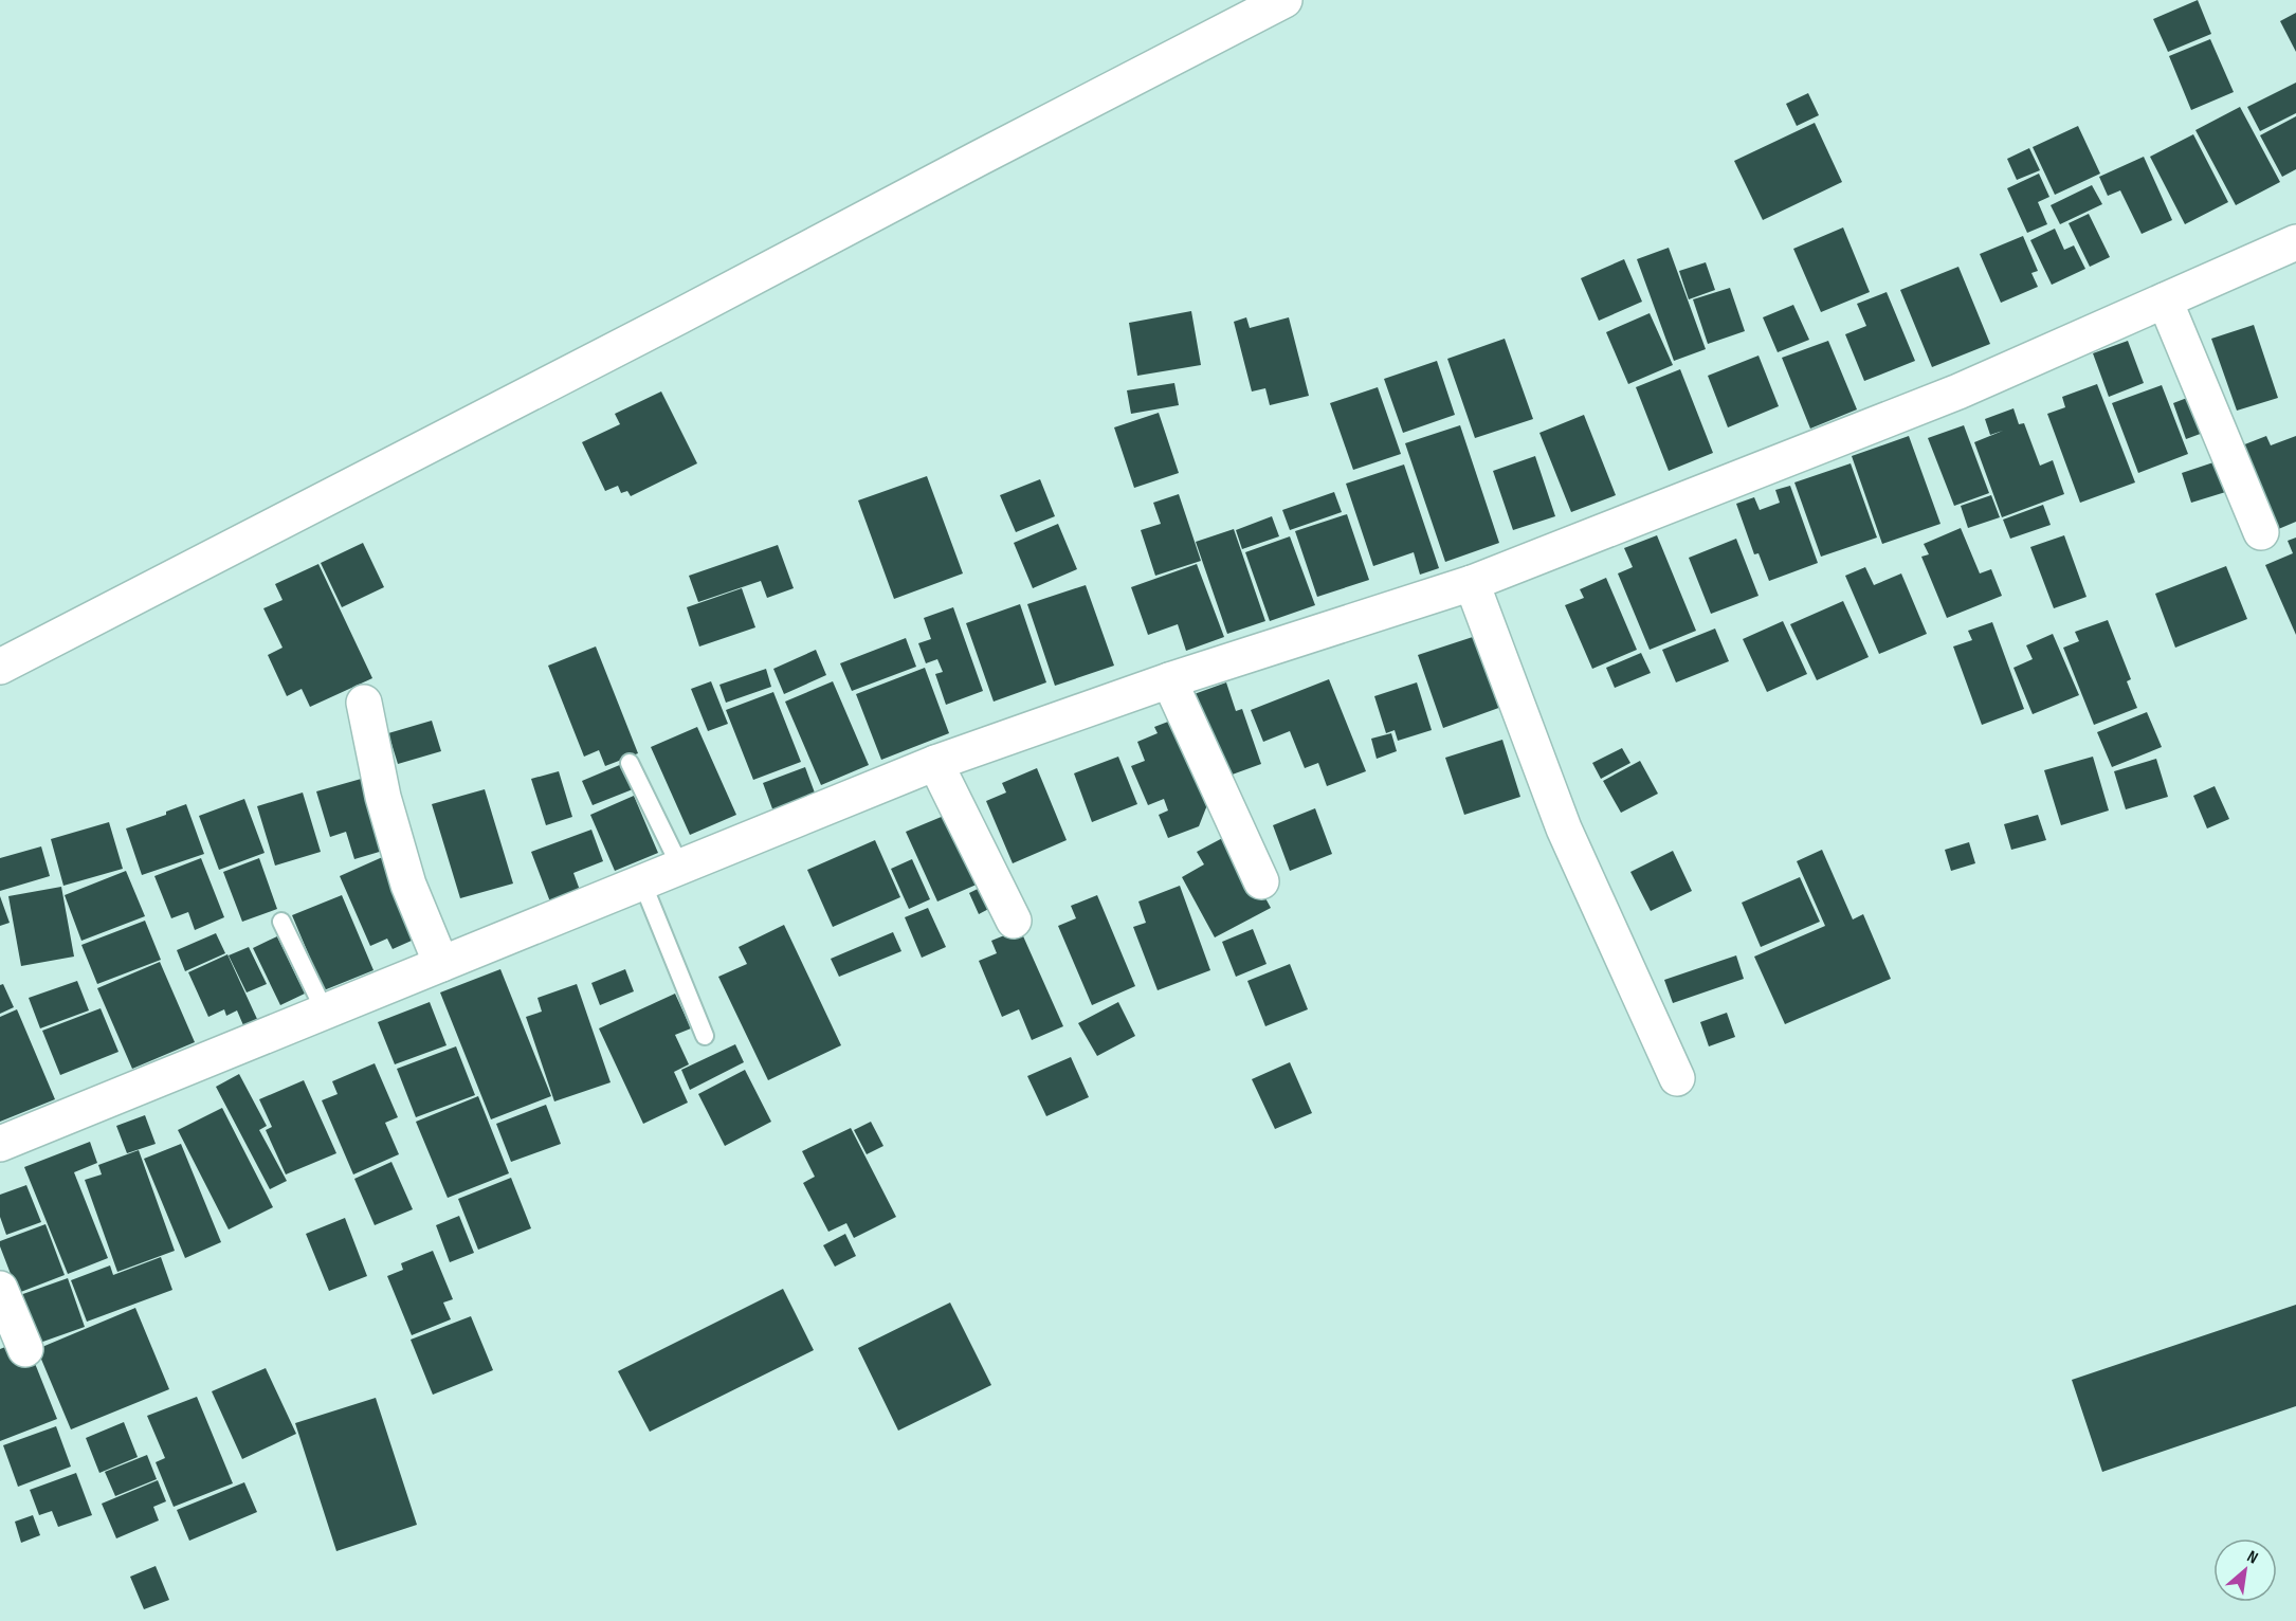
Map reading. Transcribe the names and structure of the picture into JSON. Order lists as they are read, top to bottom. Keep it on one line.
{"north":"top right"}
